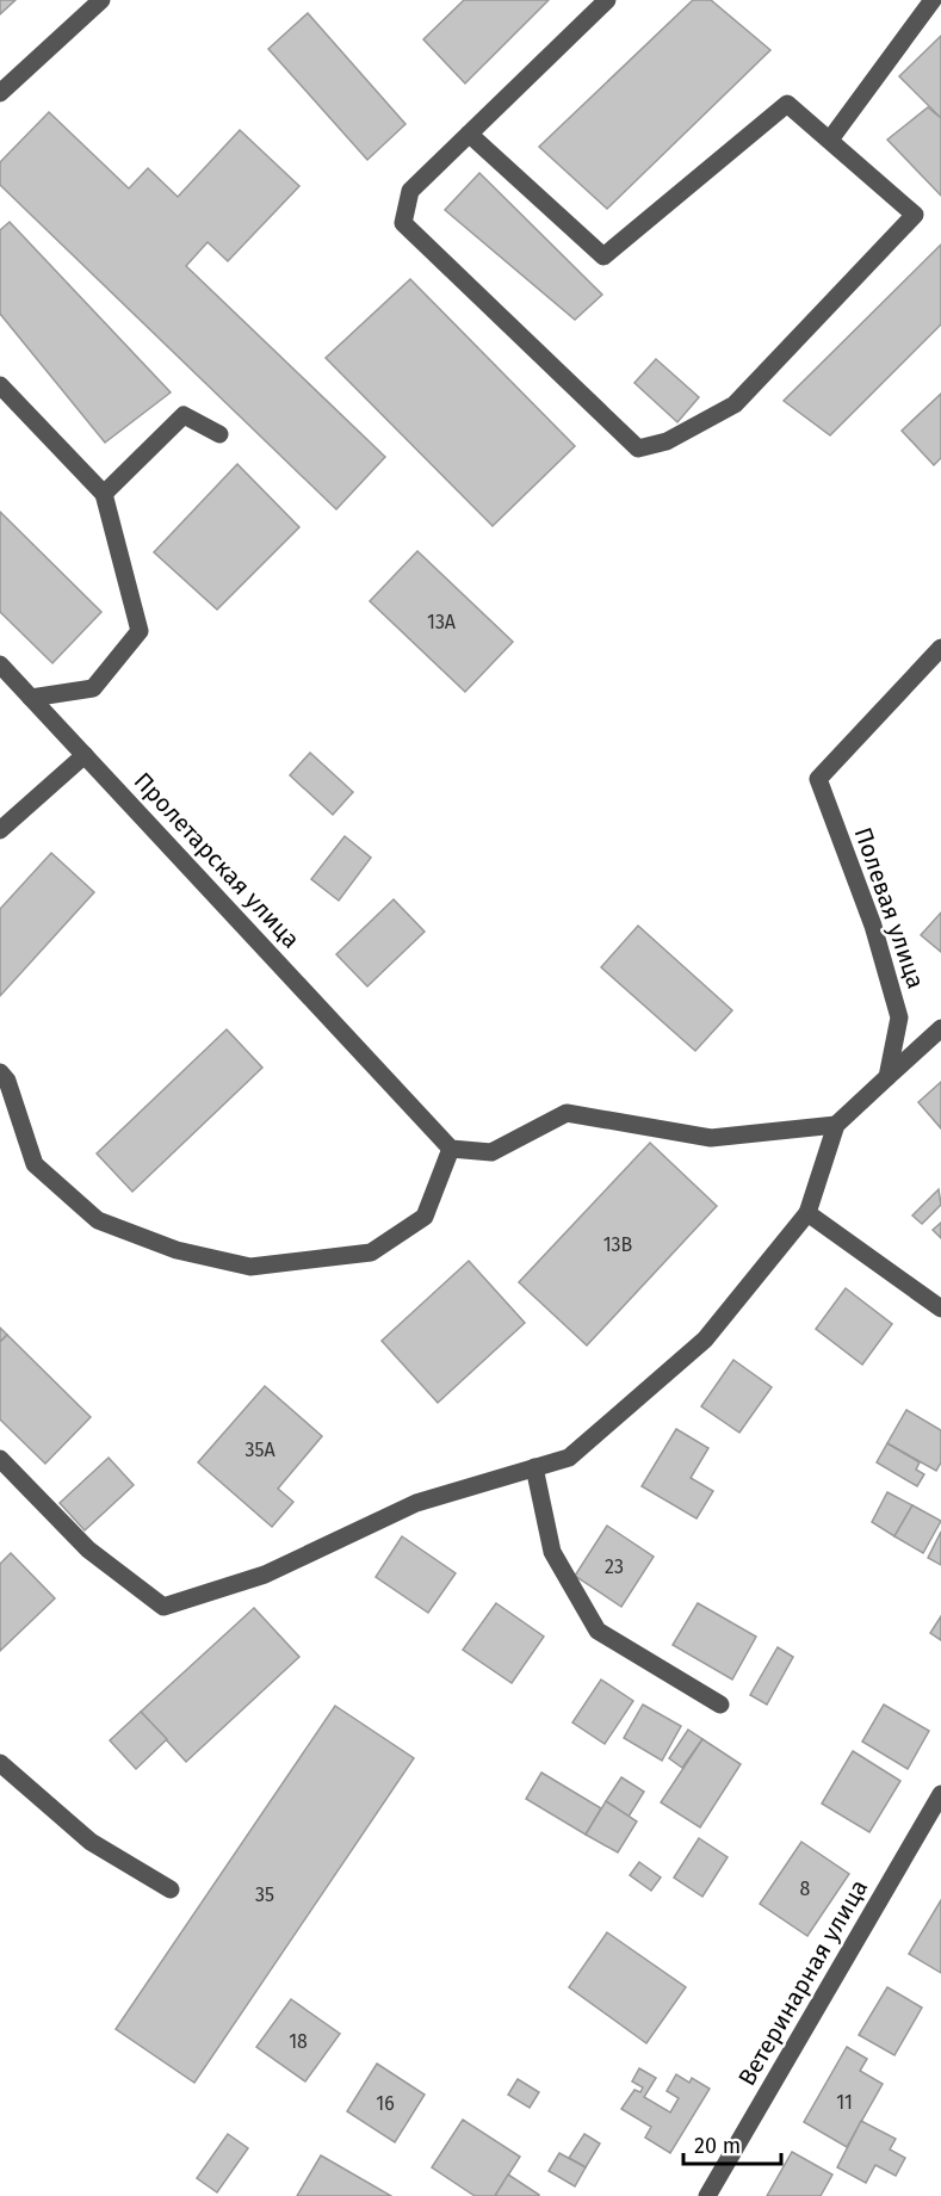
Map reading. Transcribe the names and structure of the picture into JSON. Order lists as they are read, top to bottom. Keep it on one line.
{"streets":{"street":["Пролетарская улица","Полевая улица","Ветеринарная улица"]},"house_numbers":["13А","13В","35А","23","8","35","18","11","16"],"scale_bar":"20 m"}
